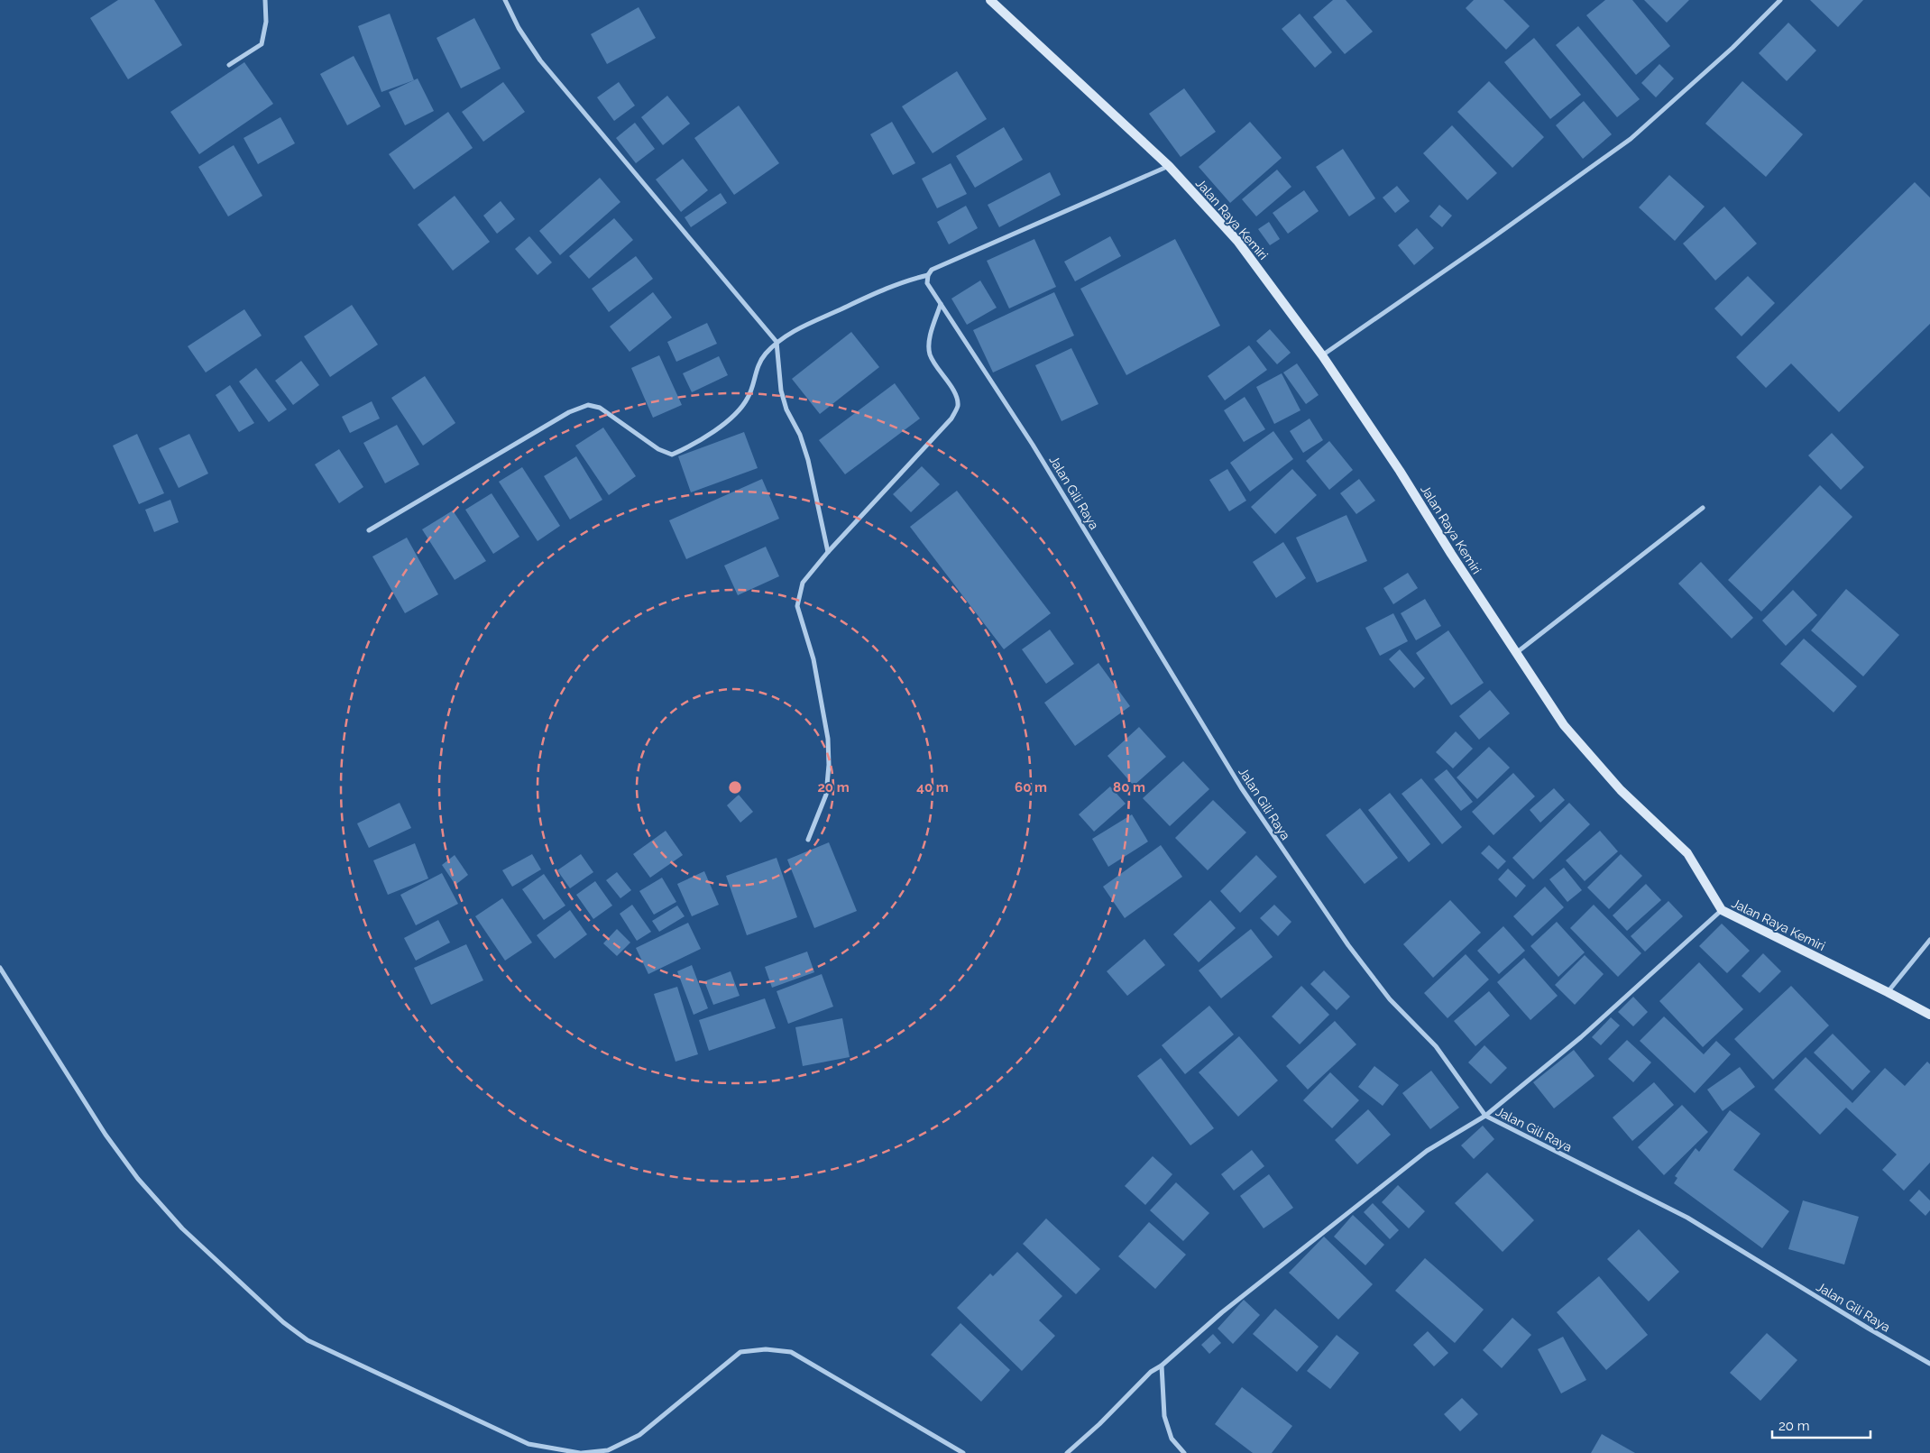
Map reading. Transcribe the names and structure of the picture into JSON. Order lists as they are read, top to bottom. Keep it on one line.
{"streets":{"street":["Jalan Raya Kemiri","Jalan Gili Raya"]},"scale_bar":"20 m","rings":["20 m","40 m","60 m","80 m"]}
